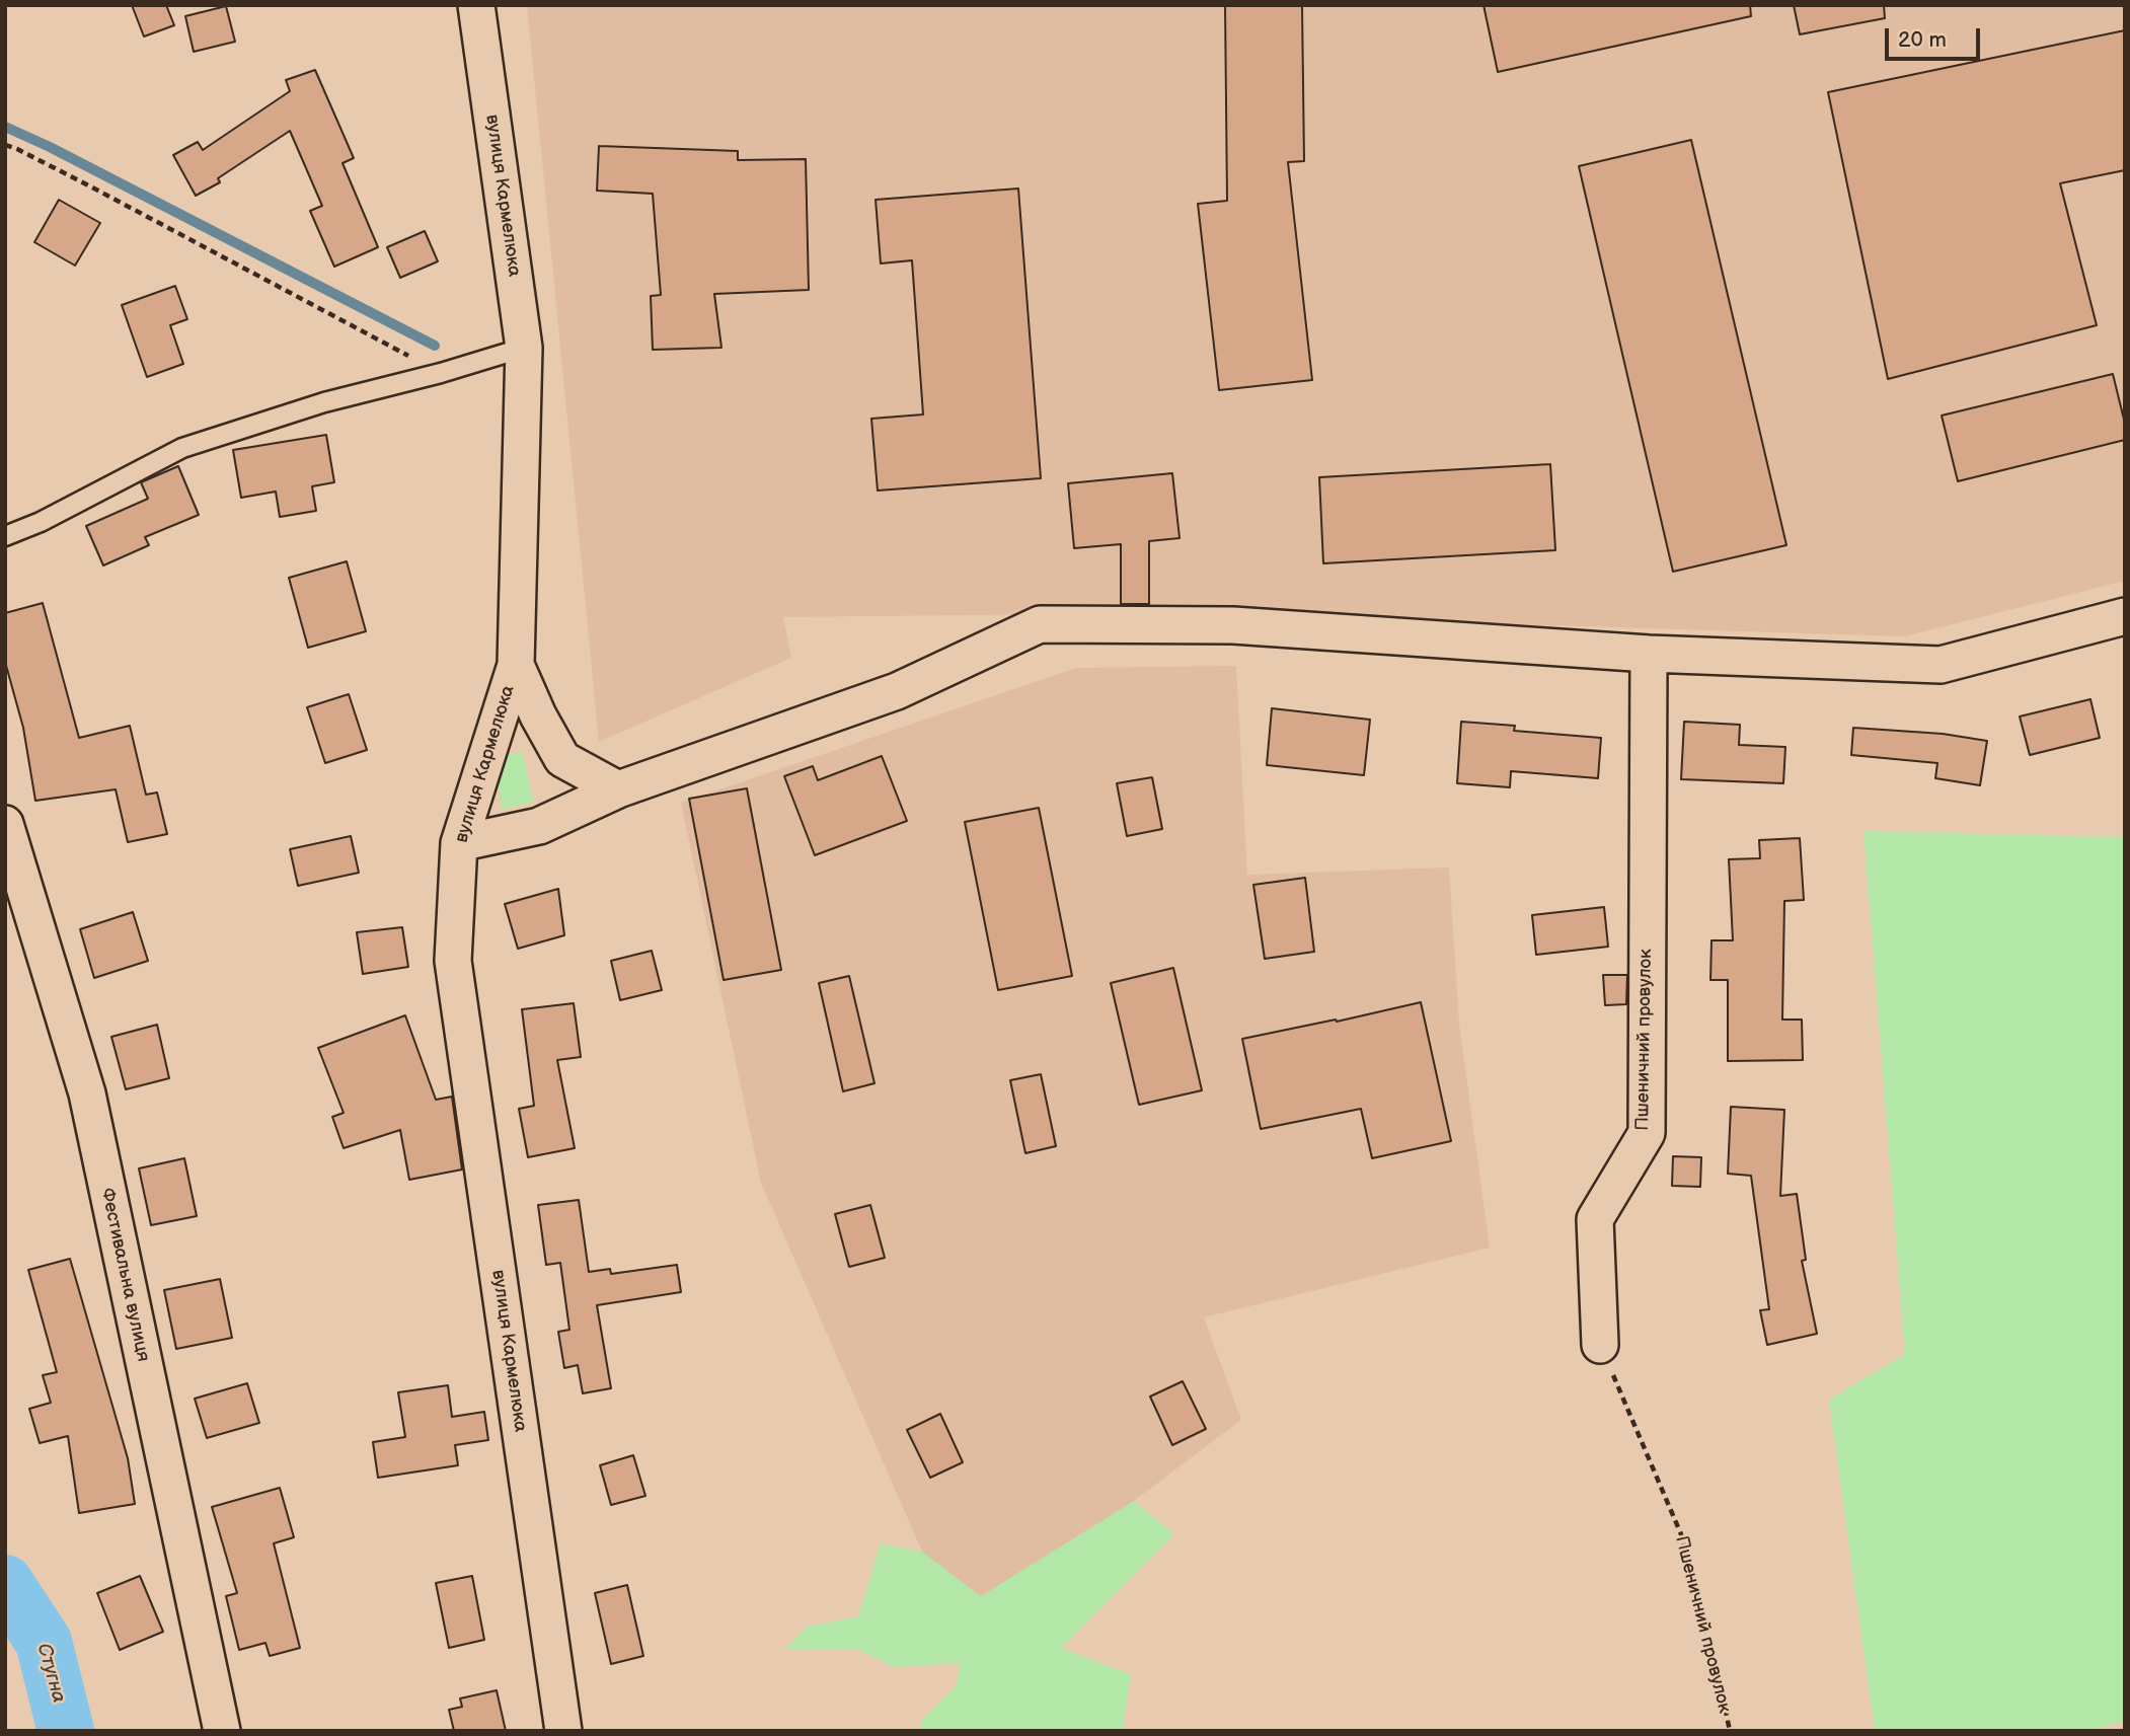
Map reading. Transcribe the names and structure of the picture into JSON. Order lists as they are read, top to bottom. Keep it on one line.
{"streets":{"street":["вулиця Кармелюка","Пшеничний провулок","Фестивальна вулиця"]},"water":["Стугна"],"scale_bar":"20 m"}
